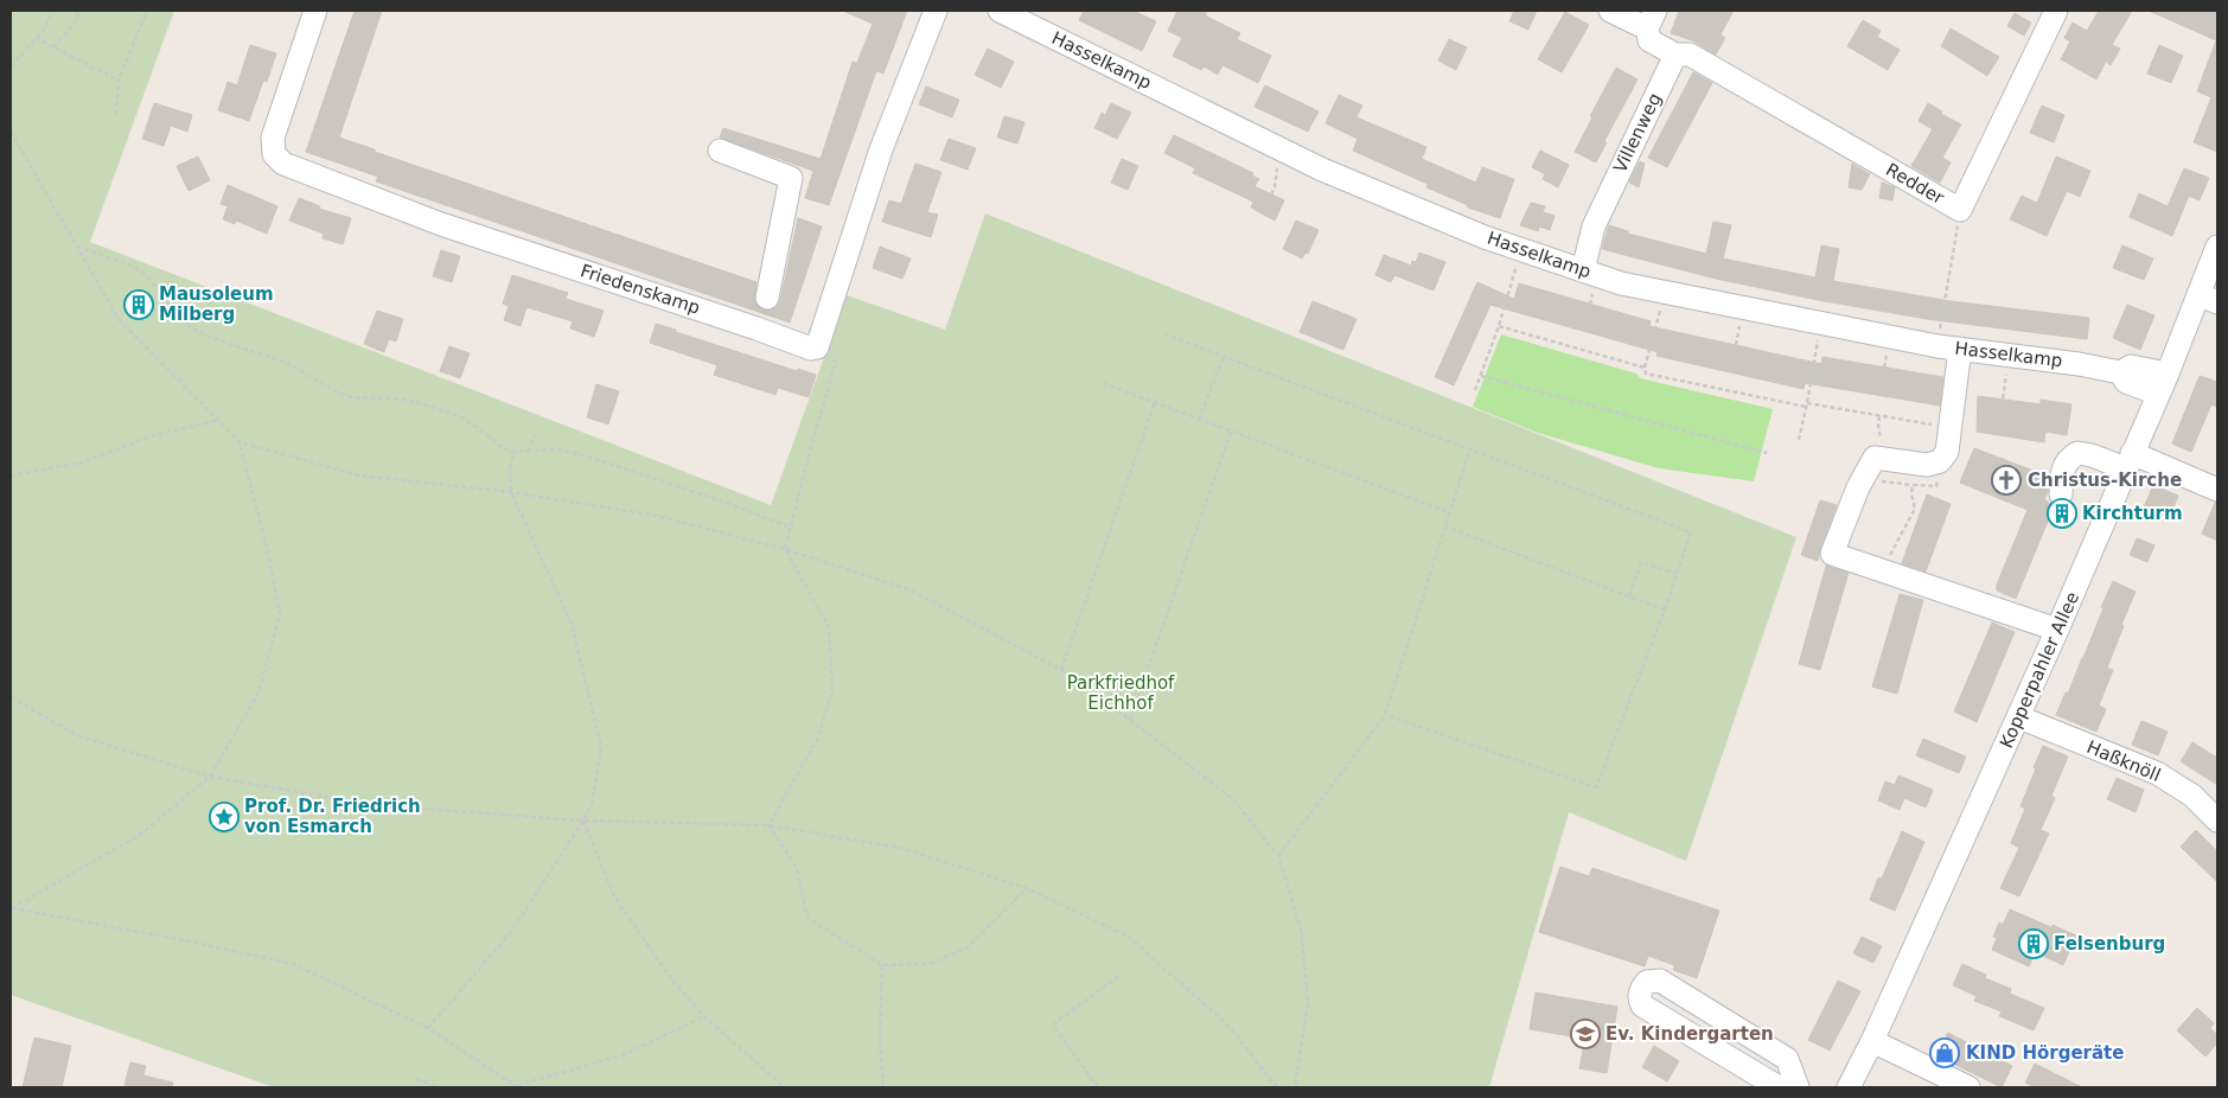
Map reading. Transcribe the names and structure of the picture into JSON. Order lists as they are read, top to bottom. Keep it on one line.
{"streets":{"street":["Hasselkamp","Villenweg","Redder","Friedenskamp","Kopperpahler Allee","Haßknöll"]},"crossings":[["Hasselkamp","Villenweg"],["Hasselkamp","Kopperpahler Allee"],["Villenweg","Redder"],["Kopperpahler Allee","Haßknöll"]],"parks":["Parkfriedhof Eichhof"],"places":{"building":["Mausoleum Milberg","Kirchturm","Felsenburg"],"church":["Christus-Kirche"],"place":["Prof. Dr. Friedrich von Esmarch"],"school or university":["Ev. Kindergarten"],"shop":["KIND Hörgeräte"]}}
